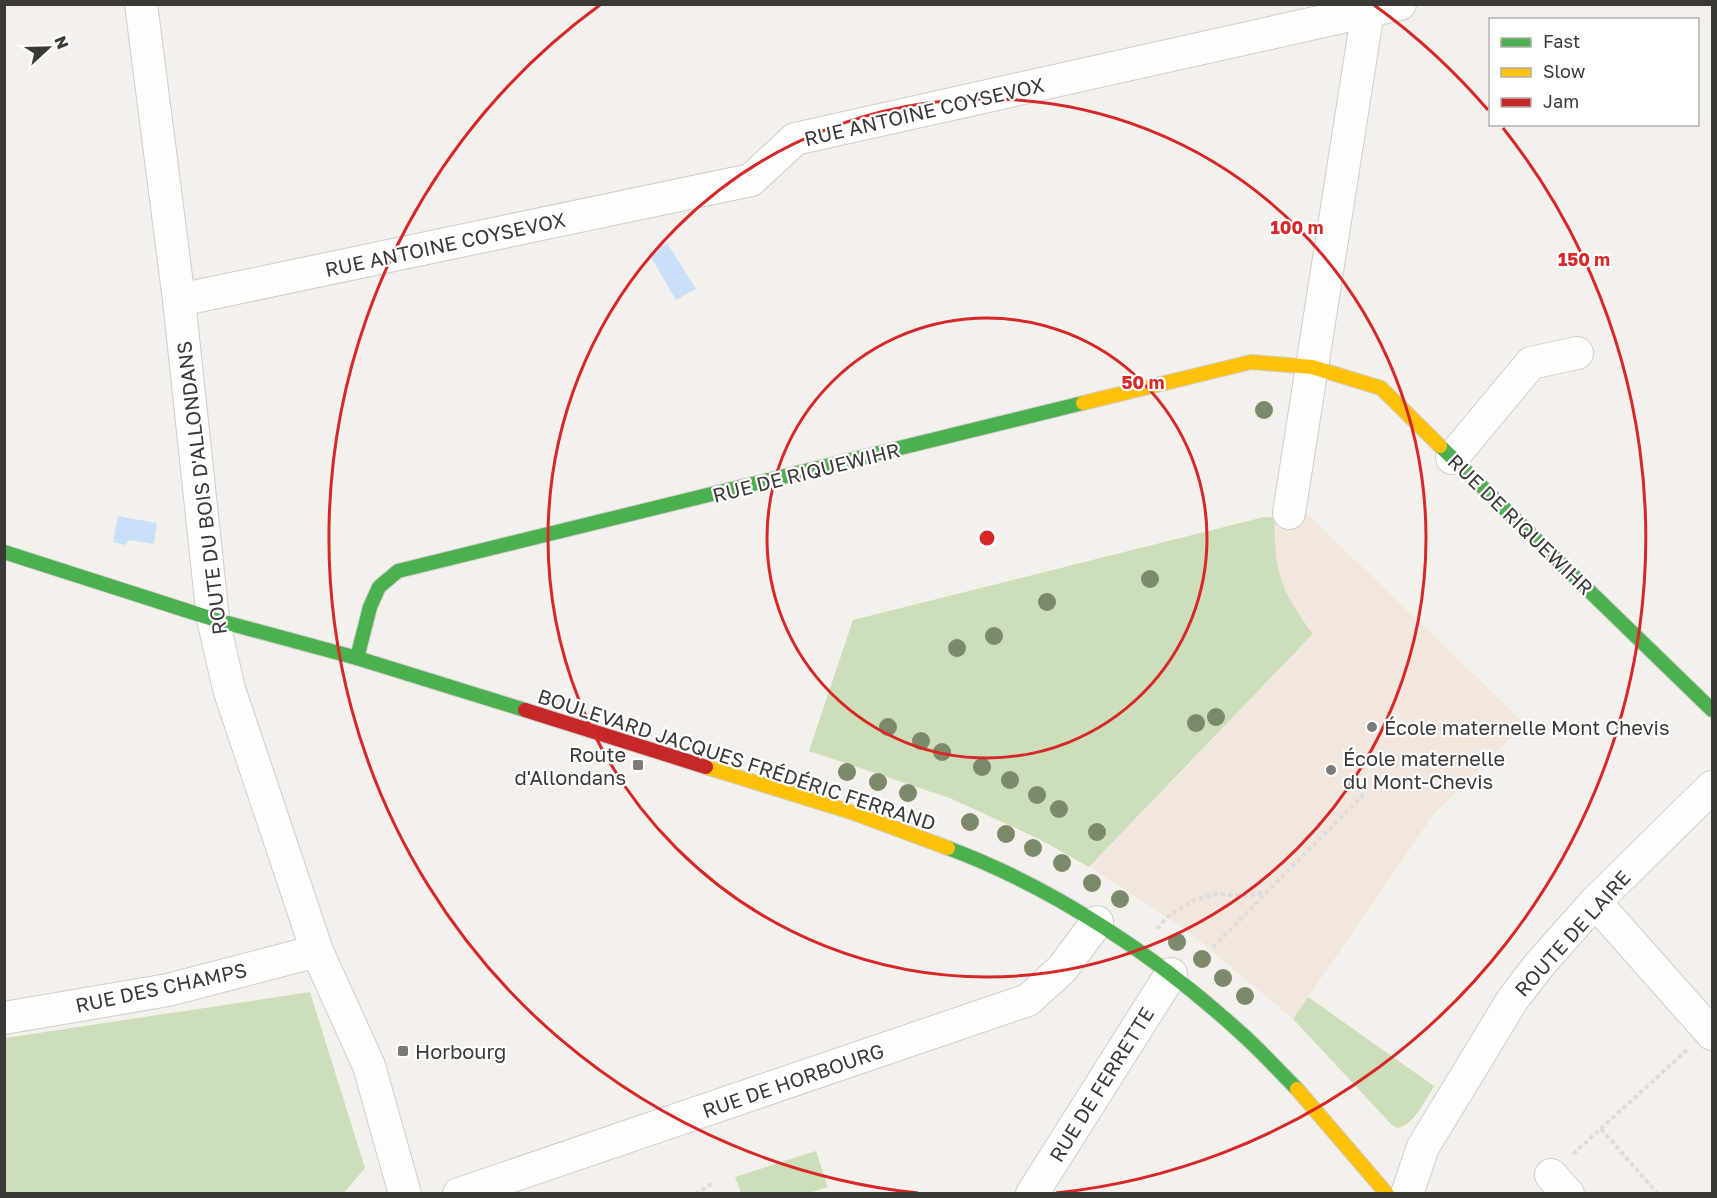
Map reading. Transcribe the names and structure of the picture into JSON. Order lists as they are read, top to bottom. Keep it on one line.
{"streets":{"street":["RUE ANTOINE COYSEVOX","RUE DE RIQUEWIHR","ROUTE DU BOIS D'ALLONDANS","BOULEVARD JACQUES FRÉDÉRIC FERRAND","ROUTE DE LAIRE","RUE DES CHAMPS","RUE DE HORBOURG","RUE DE FERRETTE"]},"crossings":[["RUE ANTOINE COYSEVOX","ROUTE DU BOIS D'ALLONDANS"],["RUE DE RIQUEWIHR","BOULEVARD JACQUES FRÉDÉRIC FERRAND"],["ROUTE DU BOIS D'ALLONDANS","BOULEVARD JACQUES FRÉDÉRIC FERRAND"],["ROUTE DU BOIS D'ALLONDANS","RUE DES CHAMPS"],["BOULEVARD JACQUES FRÉDÉRIC FERRAND","RUE DE HORBOURG"],["BOULEVARD JACQUES FRÉDÉRIC FERRAND","RUE DE FERRETTE"]],"places":{"other":["École maternelle Mont Chevis","École maternelle du Mont-Chevis"],"transit":["Route d'Allondans","Horbourg"]},"legend":["Fast","Slow","Jam"],"north":"right","rings":["100 m","150 m","50 m"]}
